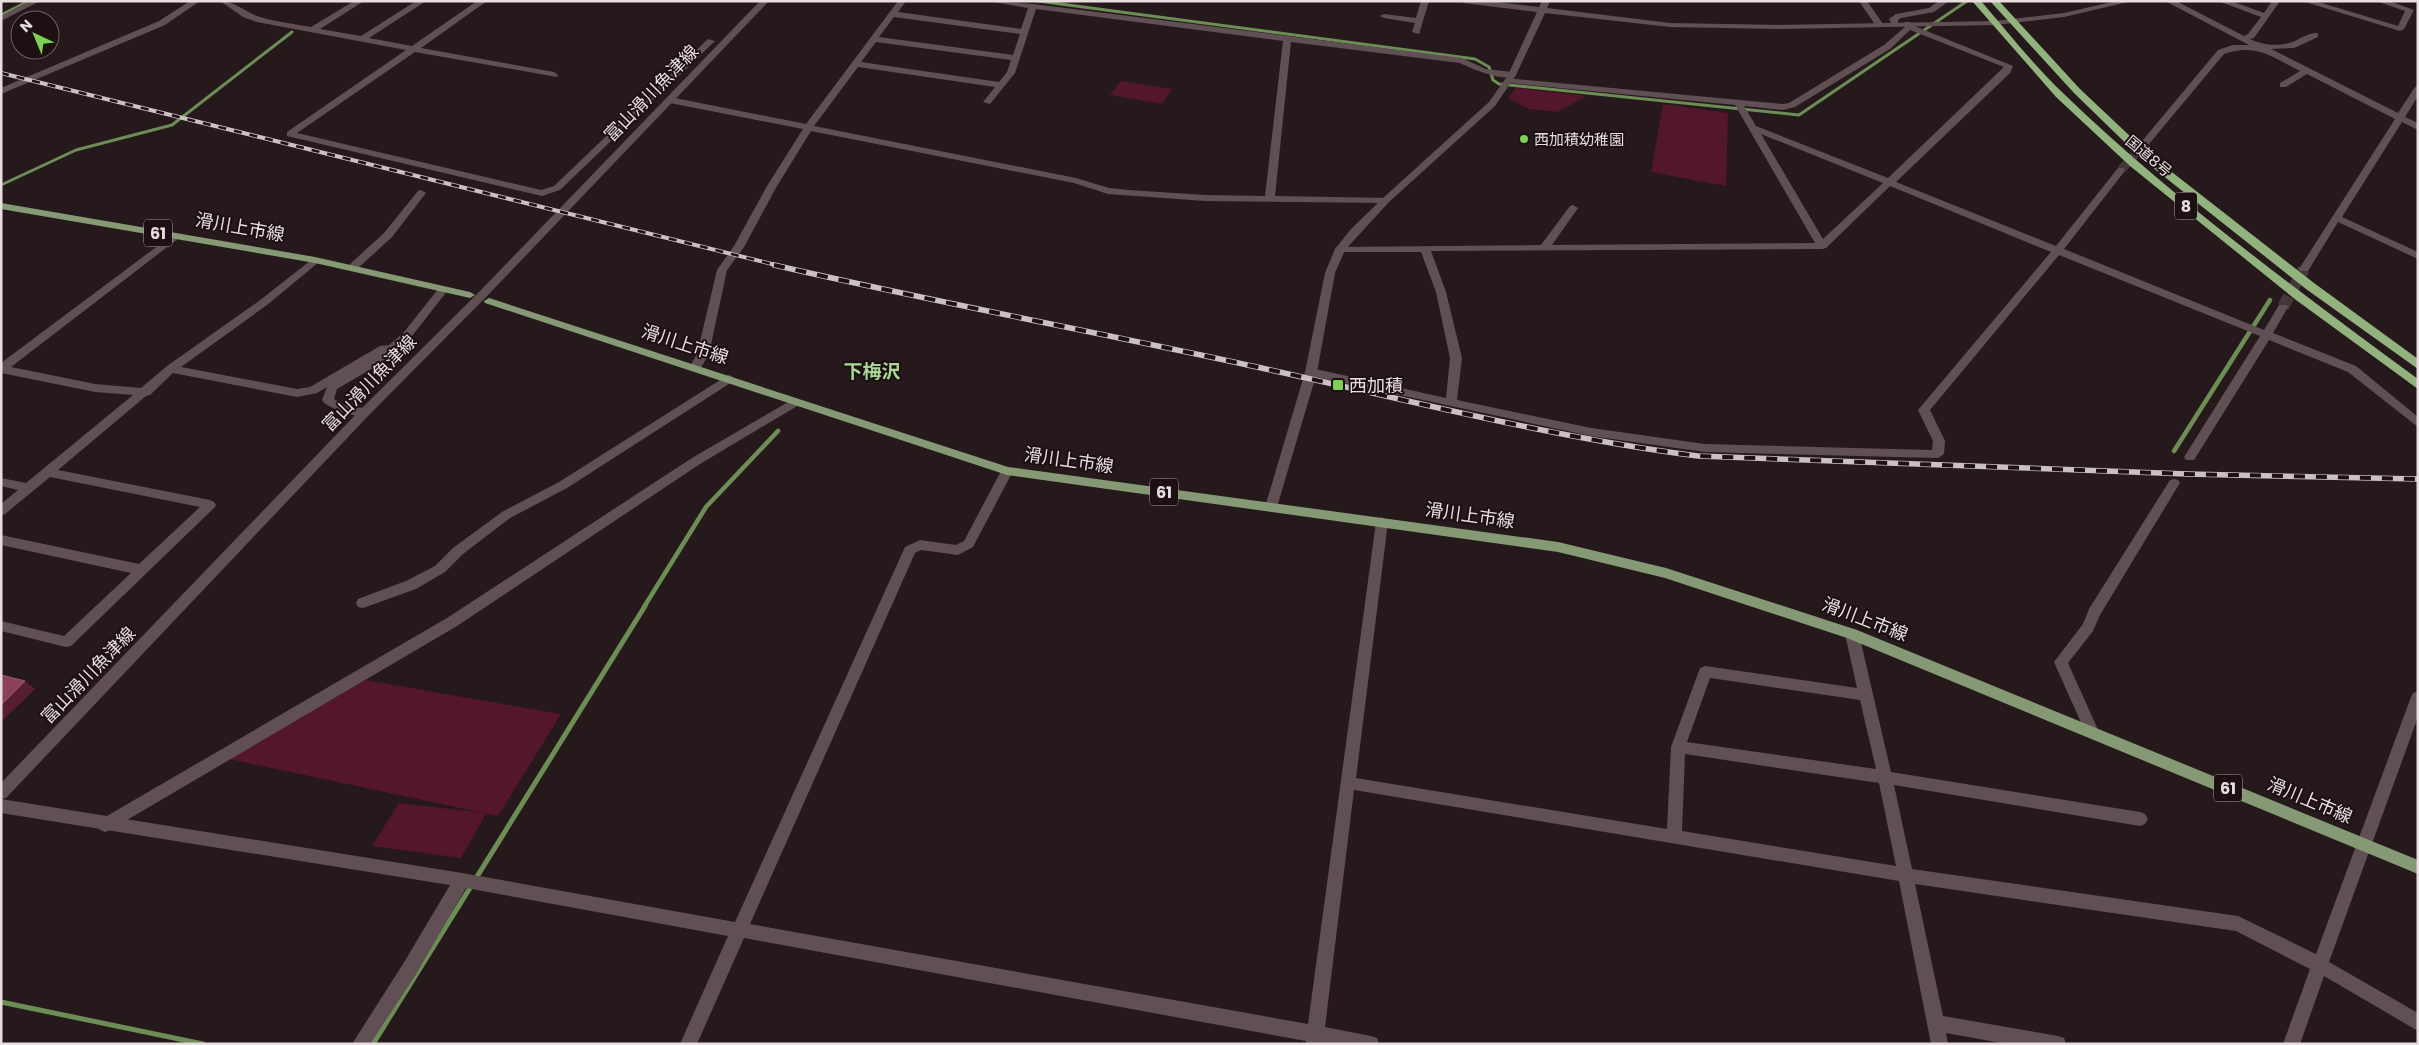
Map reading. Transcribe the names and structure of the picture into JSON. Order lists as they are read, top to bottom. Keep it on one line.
{"streets":{"highway":["国道8号","8"],"main road":["滑川上市線","61"],"street":["富山滑川魚津線"]},"districts":["下梅沢"],"places":{"other":["西加積幼稚園"],"transit":["西加積"]},"north":"top left"}
